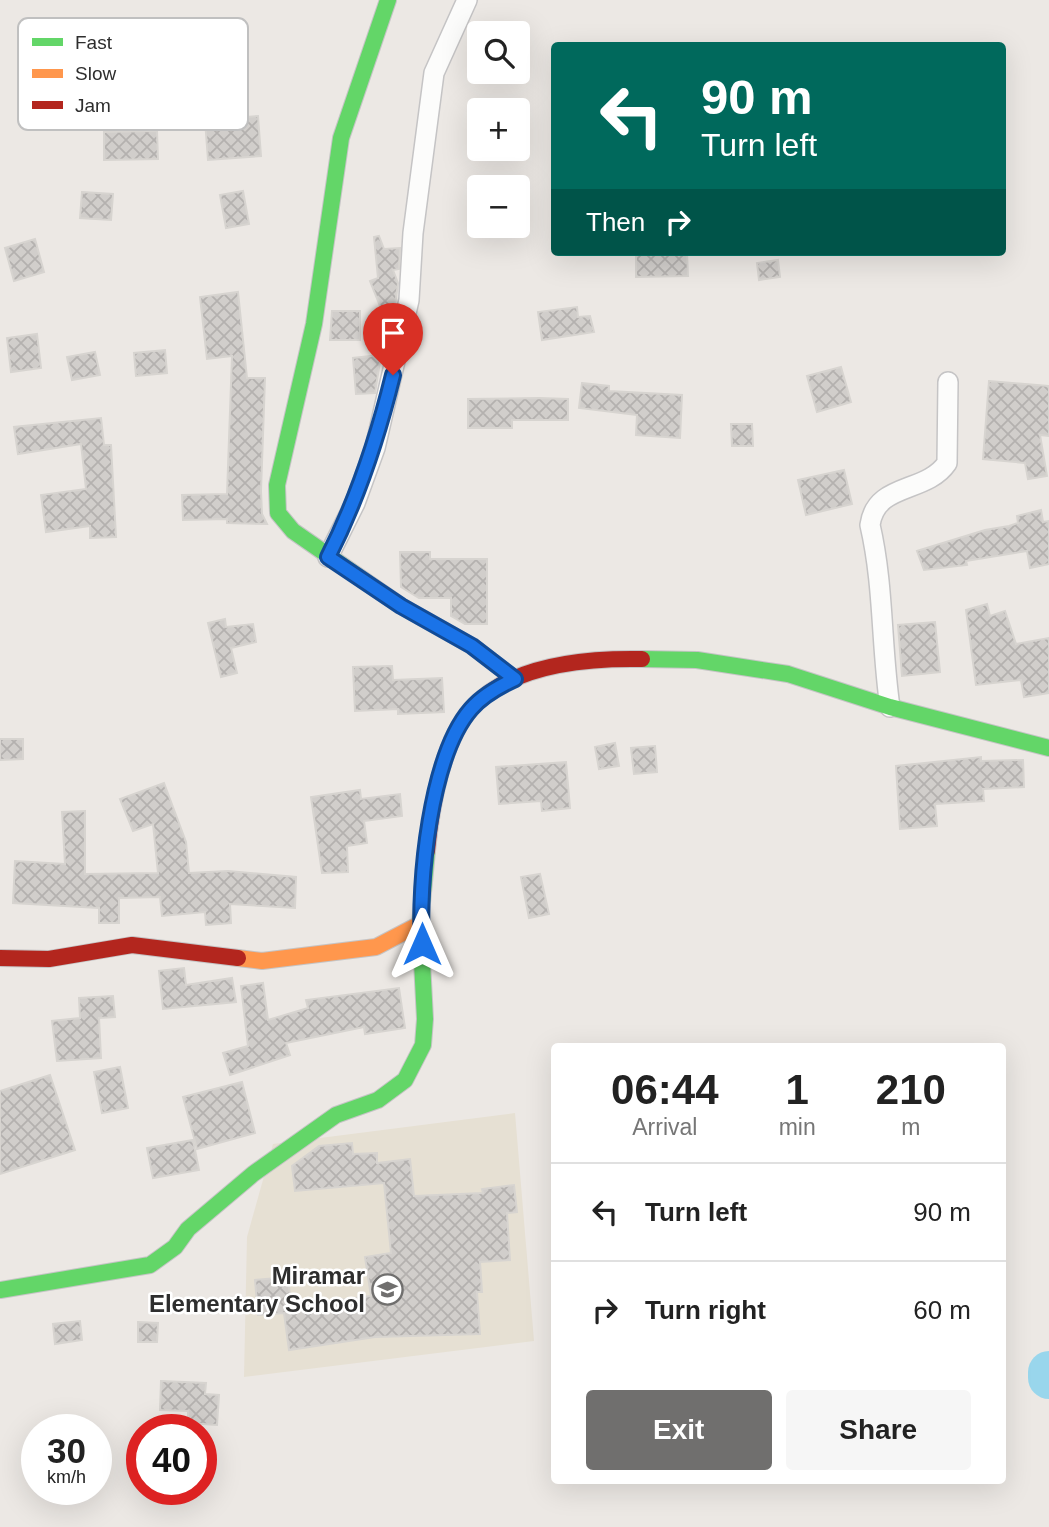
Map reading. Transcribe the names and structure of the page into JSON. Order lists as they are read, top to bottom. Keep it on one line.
{"places":{"school or university":["Miramar Elementary School"]},"legend":["Fast","Slow","Jam"],"page":{"map_buttons":["+","−"],"turn":["90 m","Turn left"],"then":"Then","eta":["06:44","Arrival","1","min","210","m"],"list":[{"name":"Turn left","value":"90 m"},{"name":"Turn right","value":"60 m"}],"buttons":["Exit","Share"],"speed":"30 km/h","limit":"40"}}
